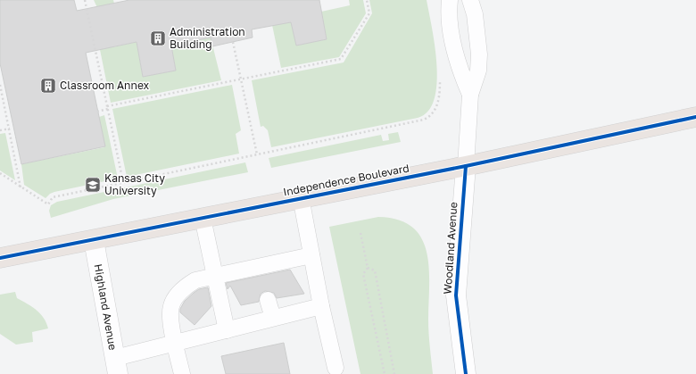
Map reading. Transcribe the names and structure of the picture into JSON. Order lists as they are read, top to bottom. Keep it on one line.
{"streets":{"main road":["Independence Boulevard"],"street":["Woodland Avenue","Highland Avenue"]},"crossings":[["Independence Boulevard","Woodland Avenue"],["Independence Boulevard","Highland Avenue"]],"places":{"building":["Administration Building","Classroom Annex"],"school or university":["Kansas City University"]}}
